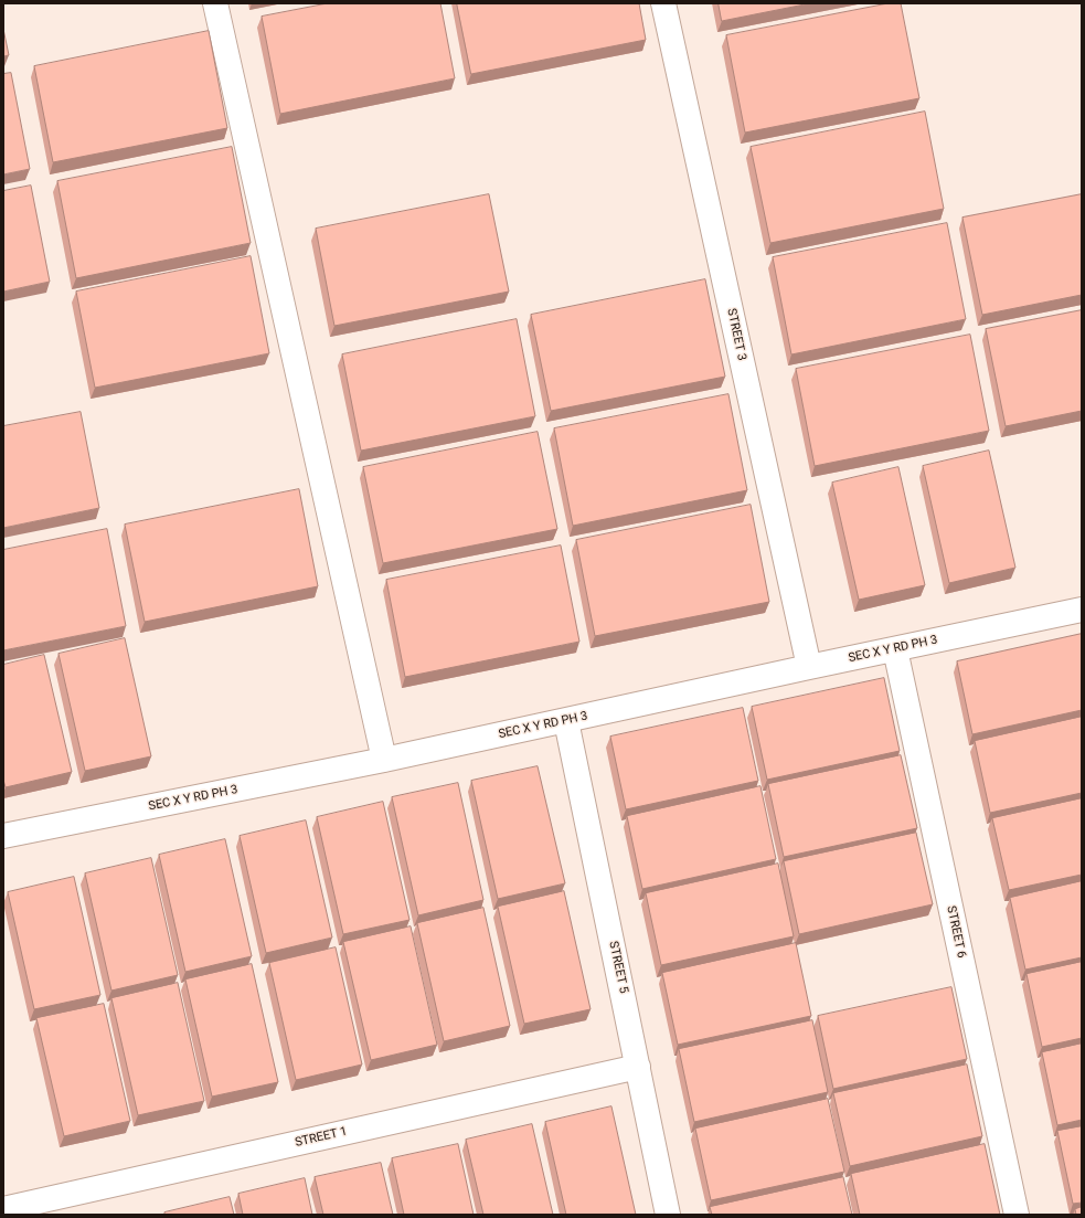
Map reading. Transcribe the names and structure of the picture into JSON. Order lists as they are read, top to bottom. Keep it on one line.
{"streets":{"street":["STREET 3","SEC X Y RD PH 3","STREET 6","STREET 5","STREET 1"]},"crossings":[["STREET 3","SEC X Y RD PH 3"],["SEC X Y RD PH 3","STREET 6"],["SEC X Y RD PH 3","STREET 5"],["STREET 5","STREET 1"]]}
